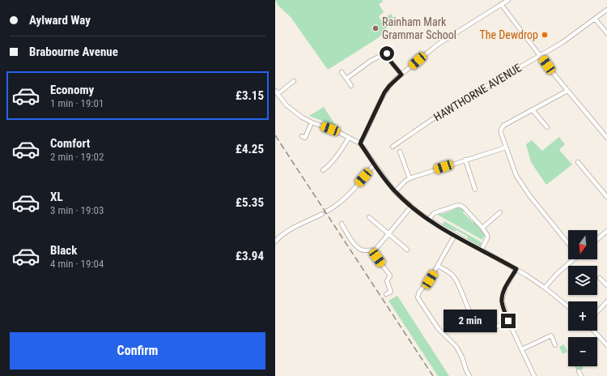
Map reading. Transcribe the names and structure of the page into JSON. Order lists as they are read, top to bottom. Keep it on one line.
{"streets":{"street":["HAWTHORNE AVENUE"]},"places":["Rainham Mark Grammar School","The Dewdrop"],"north":"bottom","page":{"banner":["Aylward Way","Brabourne Avenue"],"list":[{"name":"Economy","note":"1 min · 19:01","value":"£3.15"},{"name":"Comfort","note":"2 min · 19:02","value":"£4.25"},{"name":"XL","note":"3 min · 19:03","value":"£5.35"},{"name":"Black","note":"4 min · 19:04","value":"£3.94"}],"map_buttons":["+","−"],"bubble":"2 min","buttons":"Confirm"}}
